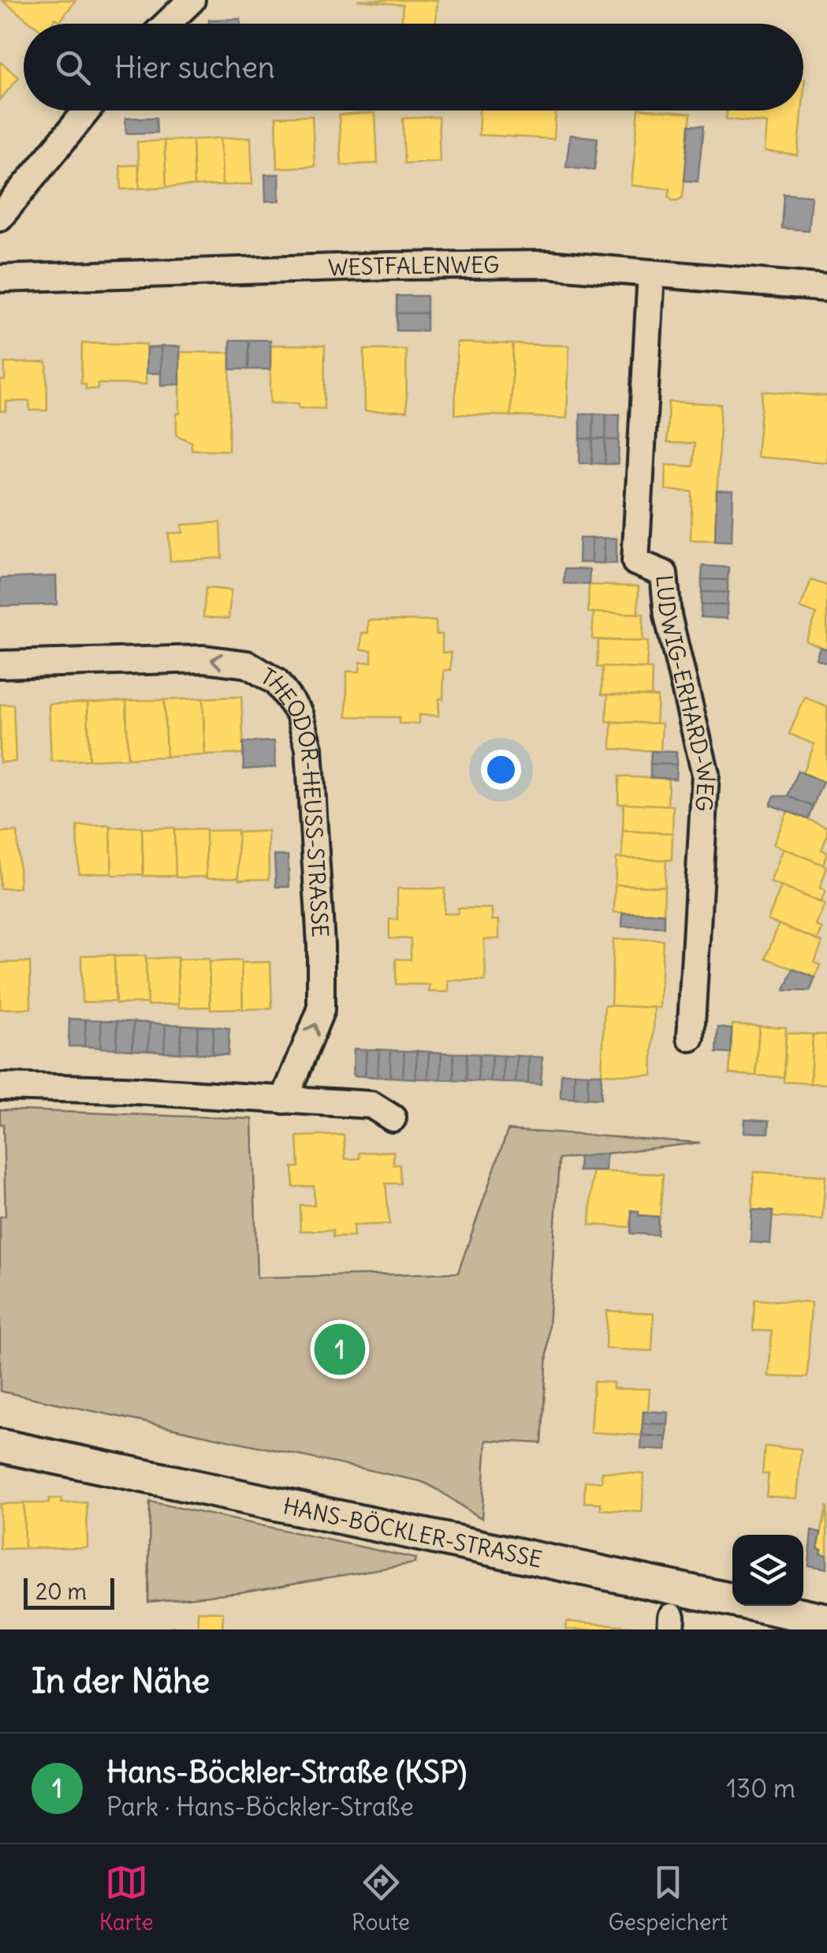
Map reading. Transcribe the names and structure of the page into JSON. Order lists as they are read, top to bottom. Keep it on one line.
{"streets":{"street":["WESTFALENWEG","LUDWIG-ERHARD-WEG","THEODOR-HEUSS-STRASSE","HANS-BÖCKLER-STRASSE"]},"crossings":[["WESTFALENWEG","LUDWIG-ERHARD-WEG"]],"scale_bar":"20 m","page":{"search":"Hier suchen","pins":"1","scale":"20 m","heading":"In der Nähe","list":[{"mark":"1","name":"Hans-Böckler-Straße (KSP)","note":"Park · Hans-Böckler-Straße","value":"130 m"}],"nav":["Karte","Route","Gespeichert"]}}
